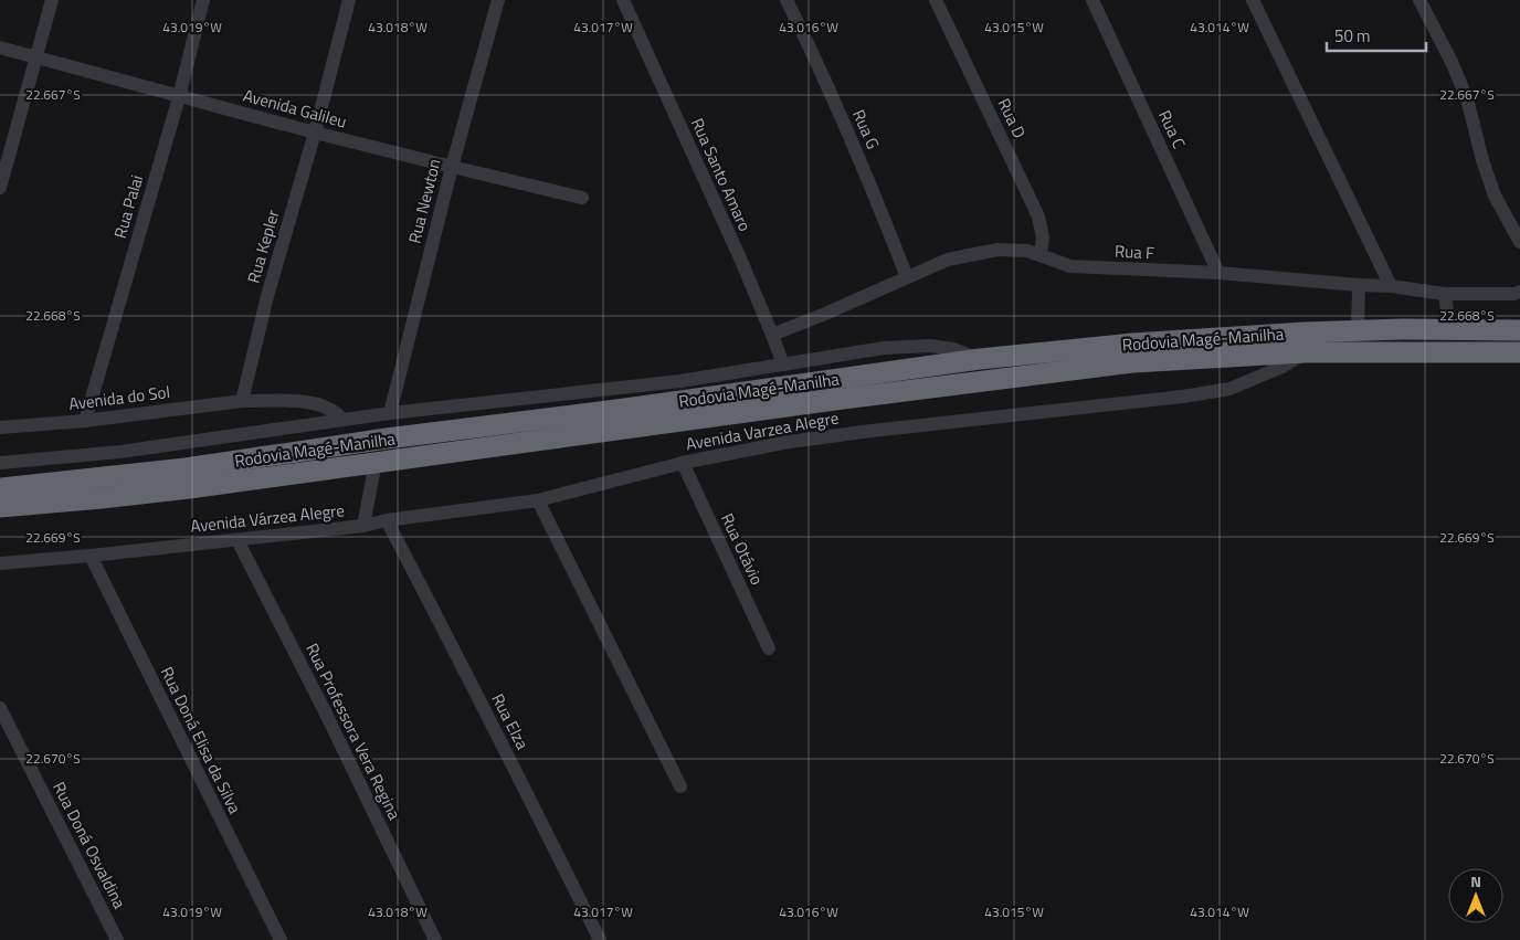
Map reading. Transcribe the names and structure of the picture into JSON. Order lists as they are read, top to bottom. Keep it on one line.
{"streets":{"highway":["Rodovia Magé-Manilha"],"street":["Avenida Galileu","Rua D","Rua G","Rua C","Rua Santo Amaro","Rua Newton","Rua Palai","Rua Kepler","Rua F","Avenida do Sol","Avenida Varzea Alegre","Avenida Várzea Alegre","Rua Otávio","Rua Elza","Rua Professora Vera Regina","Rua Doná Elisa da Silva","Rua Doná Osvaldina"]},"crossings":[["Avenida Galileu","Rua Newton"],["Avenida Galileu","Rua Palai"],["Avenida Galileu","Rua Kepler"],["Rua D","Rua F"],["Rua G","Rua F"],["Rua C","Rua F"],["Rua Santo Amaro","Rua F"],["Rua Palai","Avenida do Sol"],["Rua Kepler","Avenida do Sol"],["Rodovia Magé-Manilha","Avenida Varzea Alegre"],["Avenida Varzea Alegre","Avenida Várzea Alegre"],["Avenida Varzea Alegre","Rua Otávio"],["Avenida Várzea Alegre","Rua Elza"],["Avenida Várzea Alegre","Rua Professora Vera Regina"],["Avenida Várzea Alegre","Rua Doná Elisa da Silva"]],"scale_bar":"50 m","north":"top","coordinates":["43.019°W","43.018°W","43.017°W","43.016°W","43.015°W","43.014°W","22.667°S","22.668°S","22.669°S","22.670°S"]}
